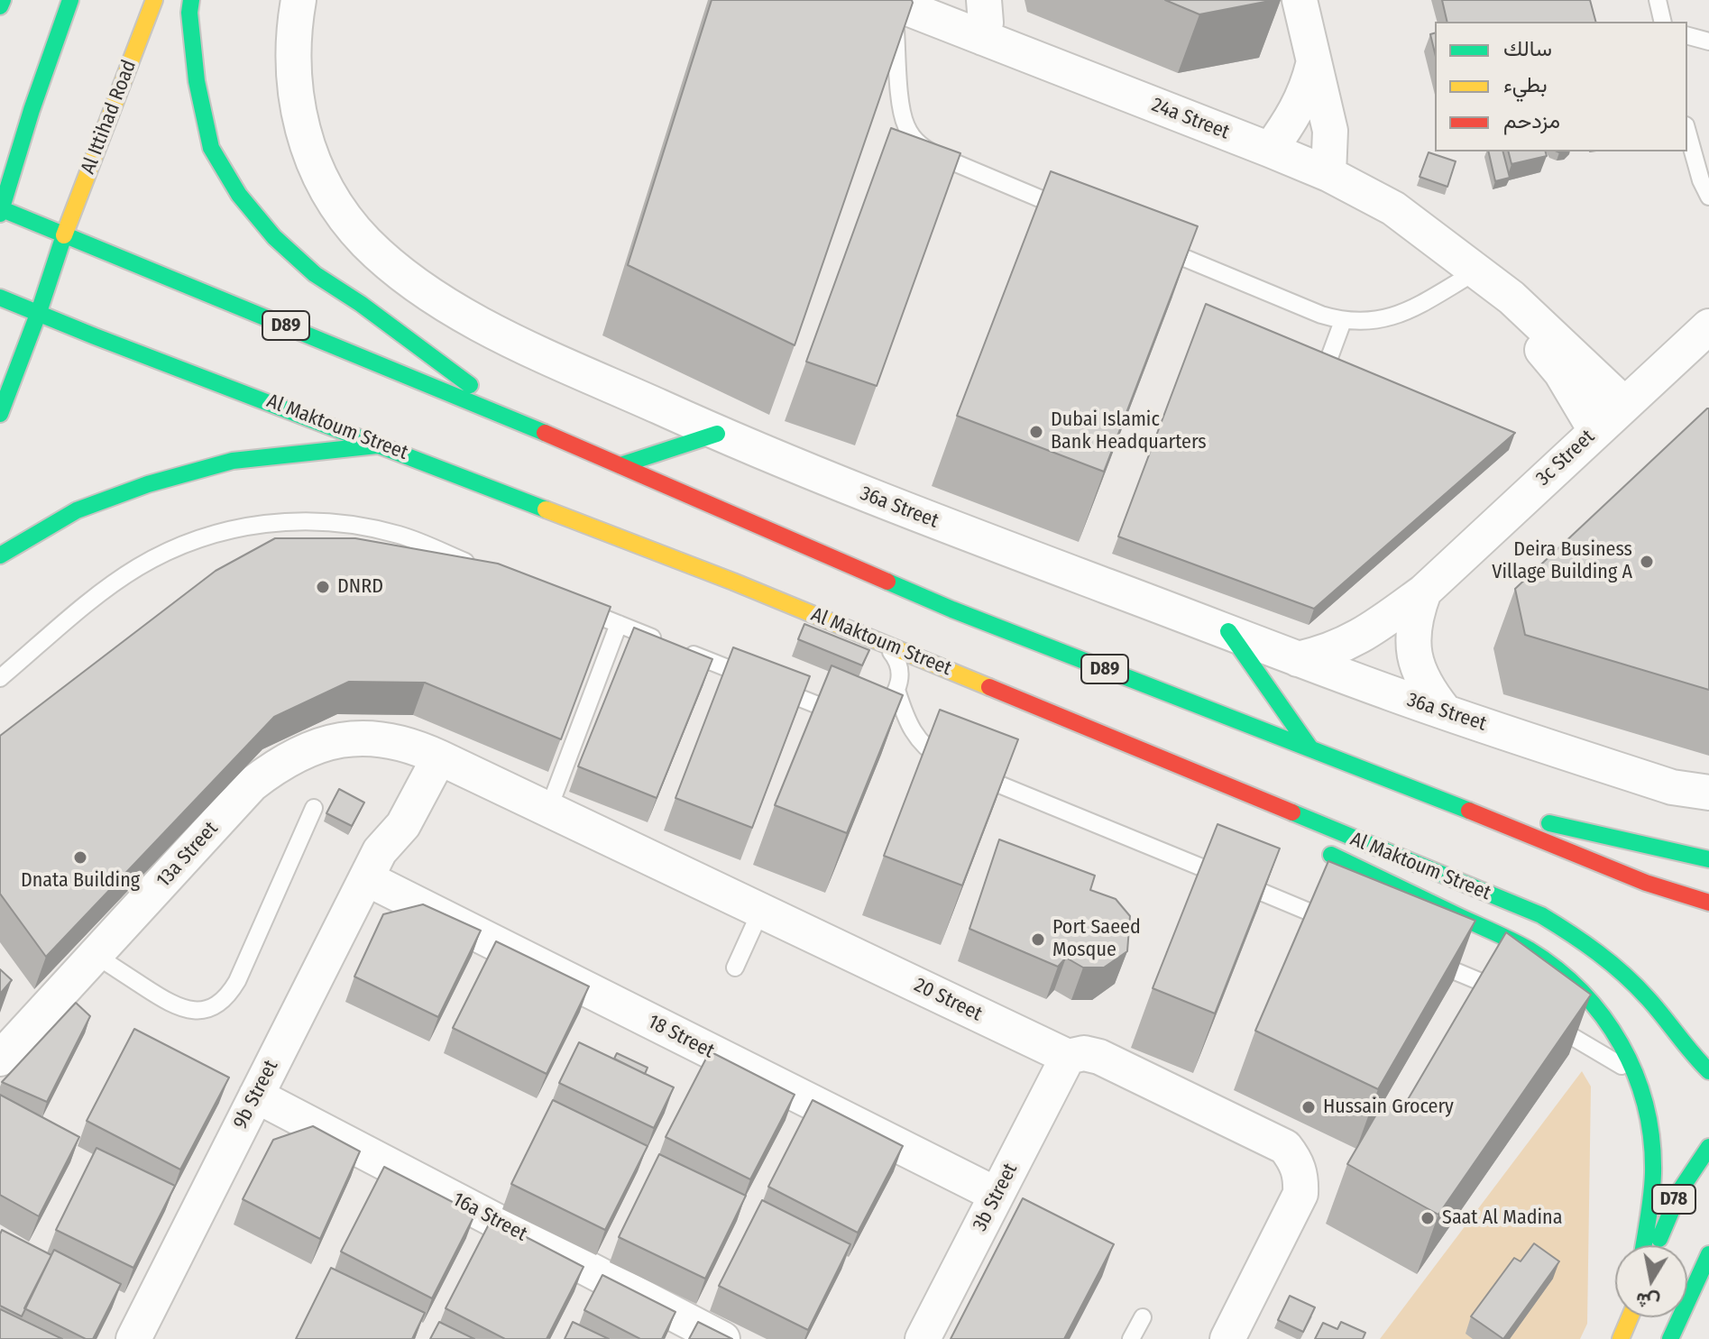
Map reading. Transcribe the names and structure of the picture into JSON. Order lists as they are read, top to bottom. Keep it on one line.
{"streets":{"main road":["Al Ittihad Road","D89","Al Maktoum Street","D78"],"street":["24a Street","3c Street","36a Street","13a Street","20 Street","18 Street","9b Street","3b Street","16a Street"]},"crossings":[["Al Ittihad Road","D89"],["Al Ittihad Road","Al Maktoum Street"],["24a Street","3c Street"],["3c Street","36a Street"],["13a Street","20 Street"],["13a Street","9b Street"],["20 Street","9b Street"],["20 Street","3b Street"],["18 Street","9b Street"],["18 Street","3b Street"],["9b Street","16a Street"]],"places":["Dubai Islamic Bank Headquarters","Deira Business Village Building A","DNRD","Dnata Building","Port Saeed Mosque","Hussain Grocery","Saat Al Madina"],"legend":["سالك","بطيء","مزدحم"],"north":"bottom"}
